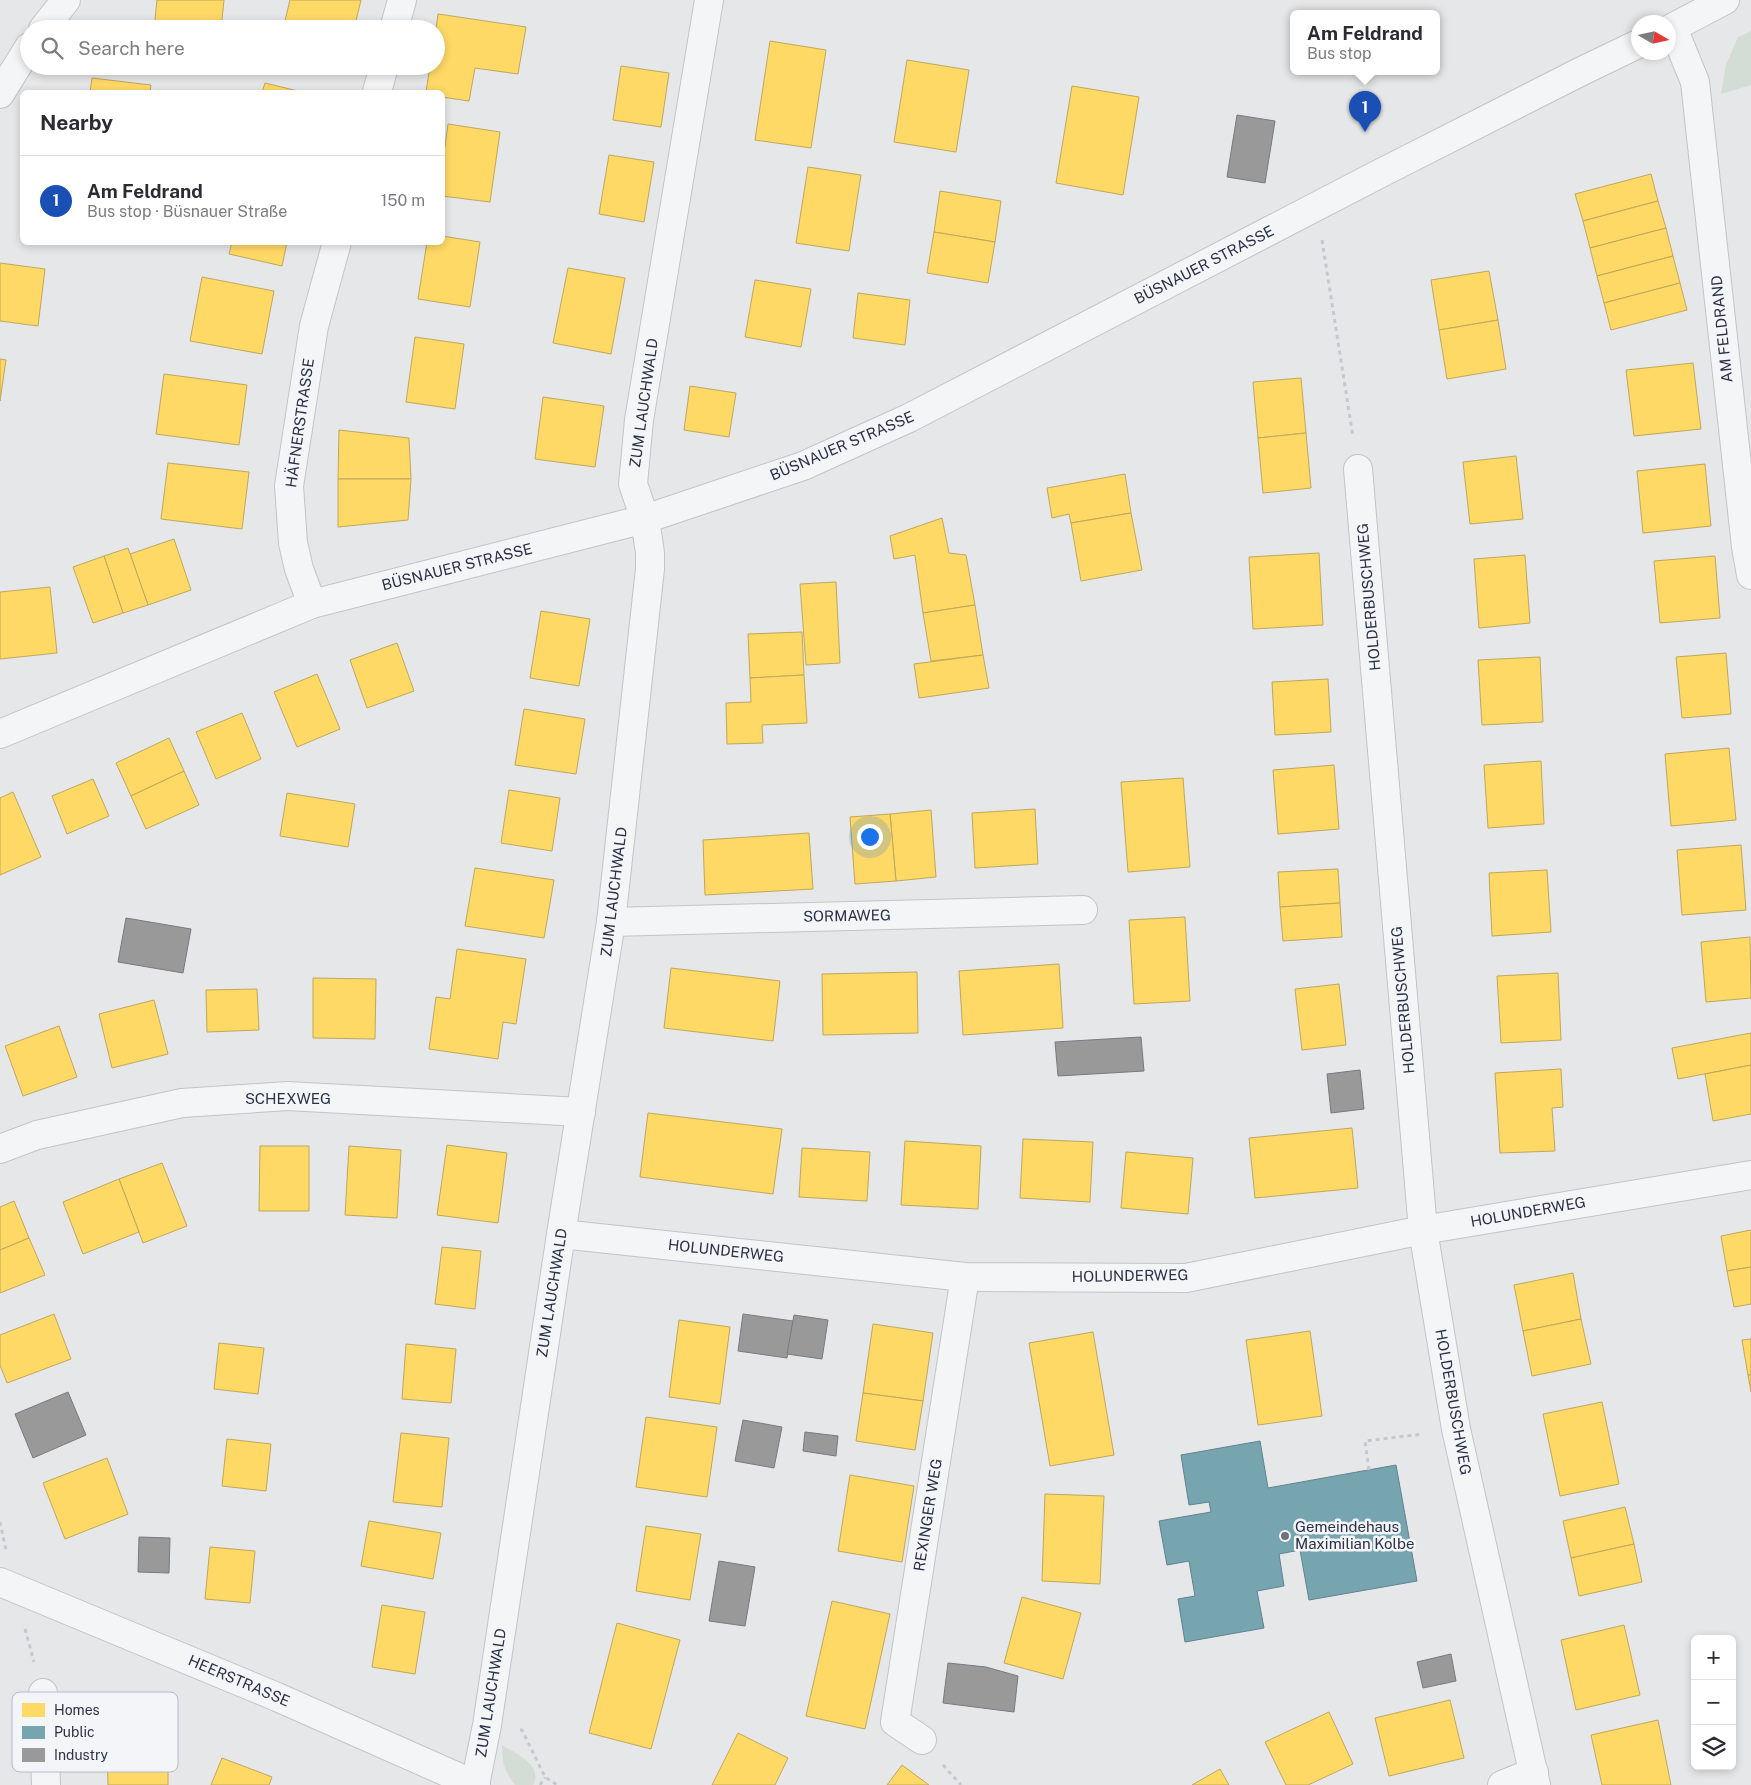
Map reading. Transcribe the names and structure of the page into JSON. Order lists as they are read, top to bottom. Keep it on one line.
{"streets":{"street":["BÜSNAUER STRASSE","AM FELDRAND","ZUM LAUCHWALD","HÄFNERSTRASSE","HOLDERBUSCHWEG","SORMAWEG","SCHEXWEG","HOLUNDERWEG","REXINGER WEG","HEERSTRASSE"]},"crossings":[["BÜSNAUER STRASSE","ZUM LAUCHWALD"],["BÜSNAUER STRASSE","HÄFNERSTRASSE"],["ZUM LAUCHWALD","SORMAWEG"],["ZUM LAUCHWALD","SCHEXWEG"],["ZUM LAUCHWALD","HOLUNDERWEG"],["ZUM LAUCHWALD","HEERSTRASSE"],["HOLDERBUSCHWEG","HOLUNDERWEG"],["HOLUNDERWEG","REXINGER WEG"]],"places":["Gemeindehaus Maximilian Kolbe"],"legend":["Homes","Public","Industry"],"north":"right","page":{"popup":["Am Feldrand","Bus stop"],"search":"Search here","heading":"Nearby","pins":"1","list":[{"mark":"1","name":"Am Feldrand","note":"Bus stop · Büsnauer Straße","value":"150 m"}],"map_buttons":["+","−"]}}
